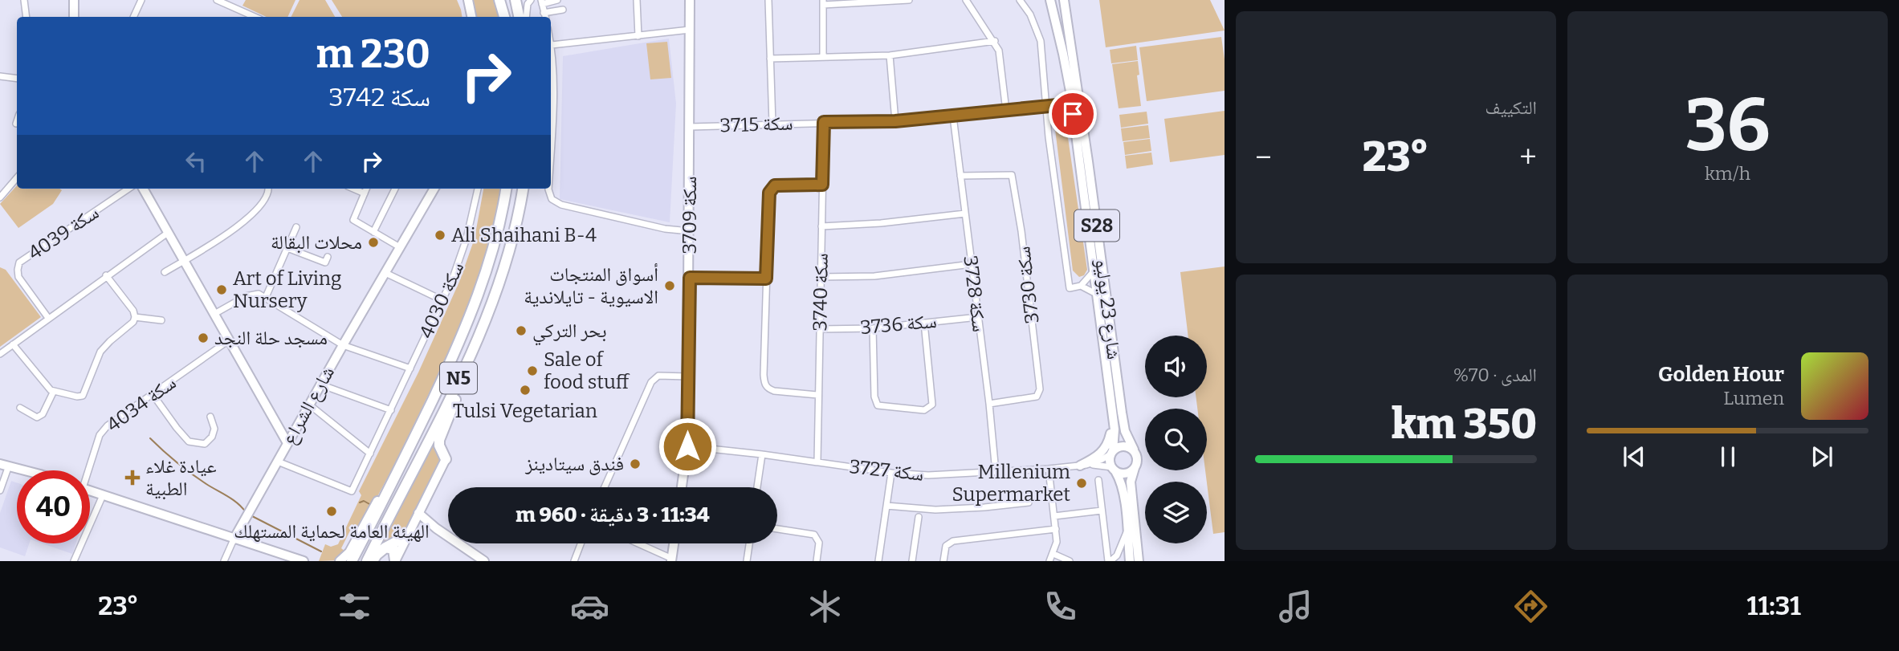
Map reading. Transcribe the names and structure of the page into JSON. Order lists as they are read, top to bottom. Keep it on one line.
{"streets":{"highway":["N5"],"street":["سكة 3715","سكة 3709","S28","سكة 4039","سكة 3730","سكة 3740","سكة 3728","سكة 4030","شارع 23 يوليو","سكة 3736","سكة 4034","شارع الشراع","سكة 3727"]},"crossings":[["سكة 3715","سكة 3709"],["سكة 3715","سكة 3740"],["سكة 3715","سكة 3728"],["سكة 3709","سكة 3727"],["S28","شارع 23 يوليو"],["S28","سكة 3727"],["سكة 3730","سكة 3728"],["سكة 3740","سكة 3736"],["سكة 3740","سكة 3727"],["سكة 3728","سكة 3736"],["سكة 3728","سكة 3727"],["سكة 4030","شارع الشراع"],["شارع 23 يوليو","سكة 3727"]],"places":{"other":["Ali Shaihani B-4","محلات البقالة","أسواق المنتجات الاسيوية - تايلاندية","Art of Living Nursery","بحر التركي","مسجد حلة النجد","Sale of food stuff","Tulsi Vegetarian","فندق سيتادينز","Millenium Supermarket","الهيئة العامة لحماية المستهلك"],"health":["عيادة غلاء الطبية"]},"page":{"tile":[["36","km/h"],"التكييف",["المدى · 70%","350 km"]],"turn":["230 m","سكة 3742"],"heat":["−","23°","+"],"song":["Golden Hour","Lumen"],"limit":"40","trip":"11:34 · 3 دقيقة · 960 m","tabs":["11:31","23°"]}}
